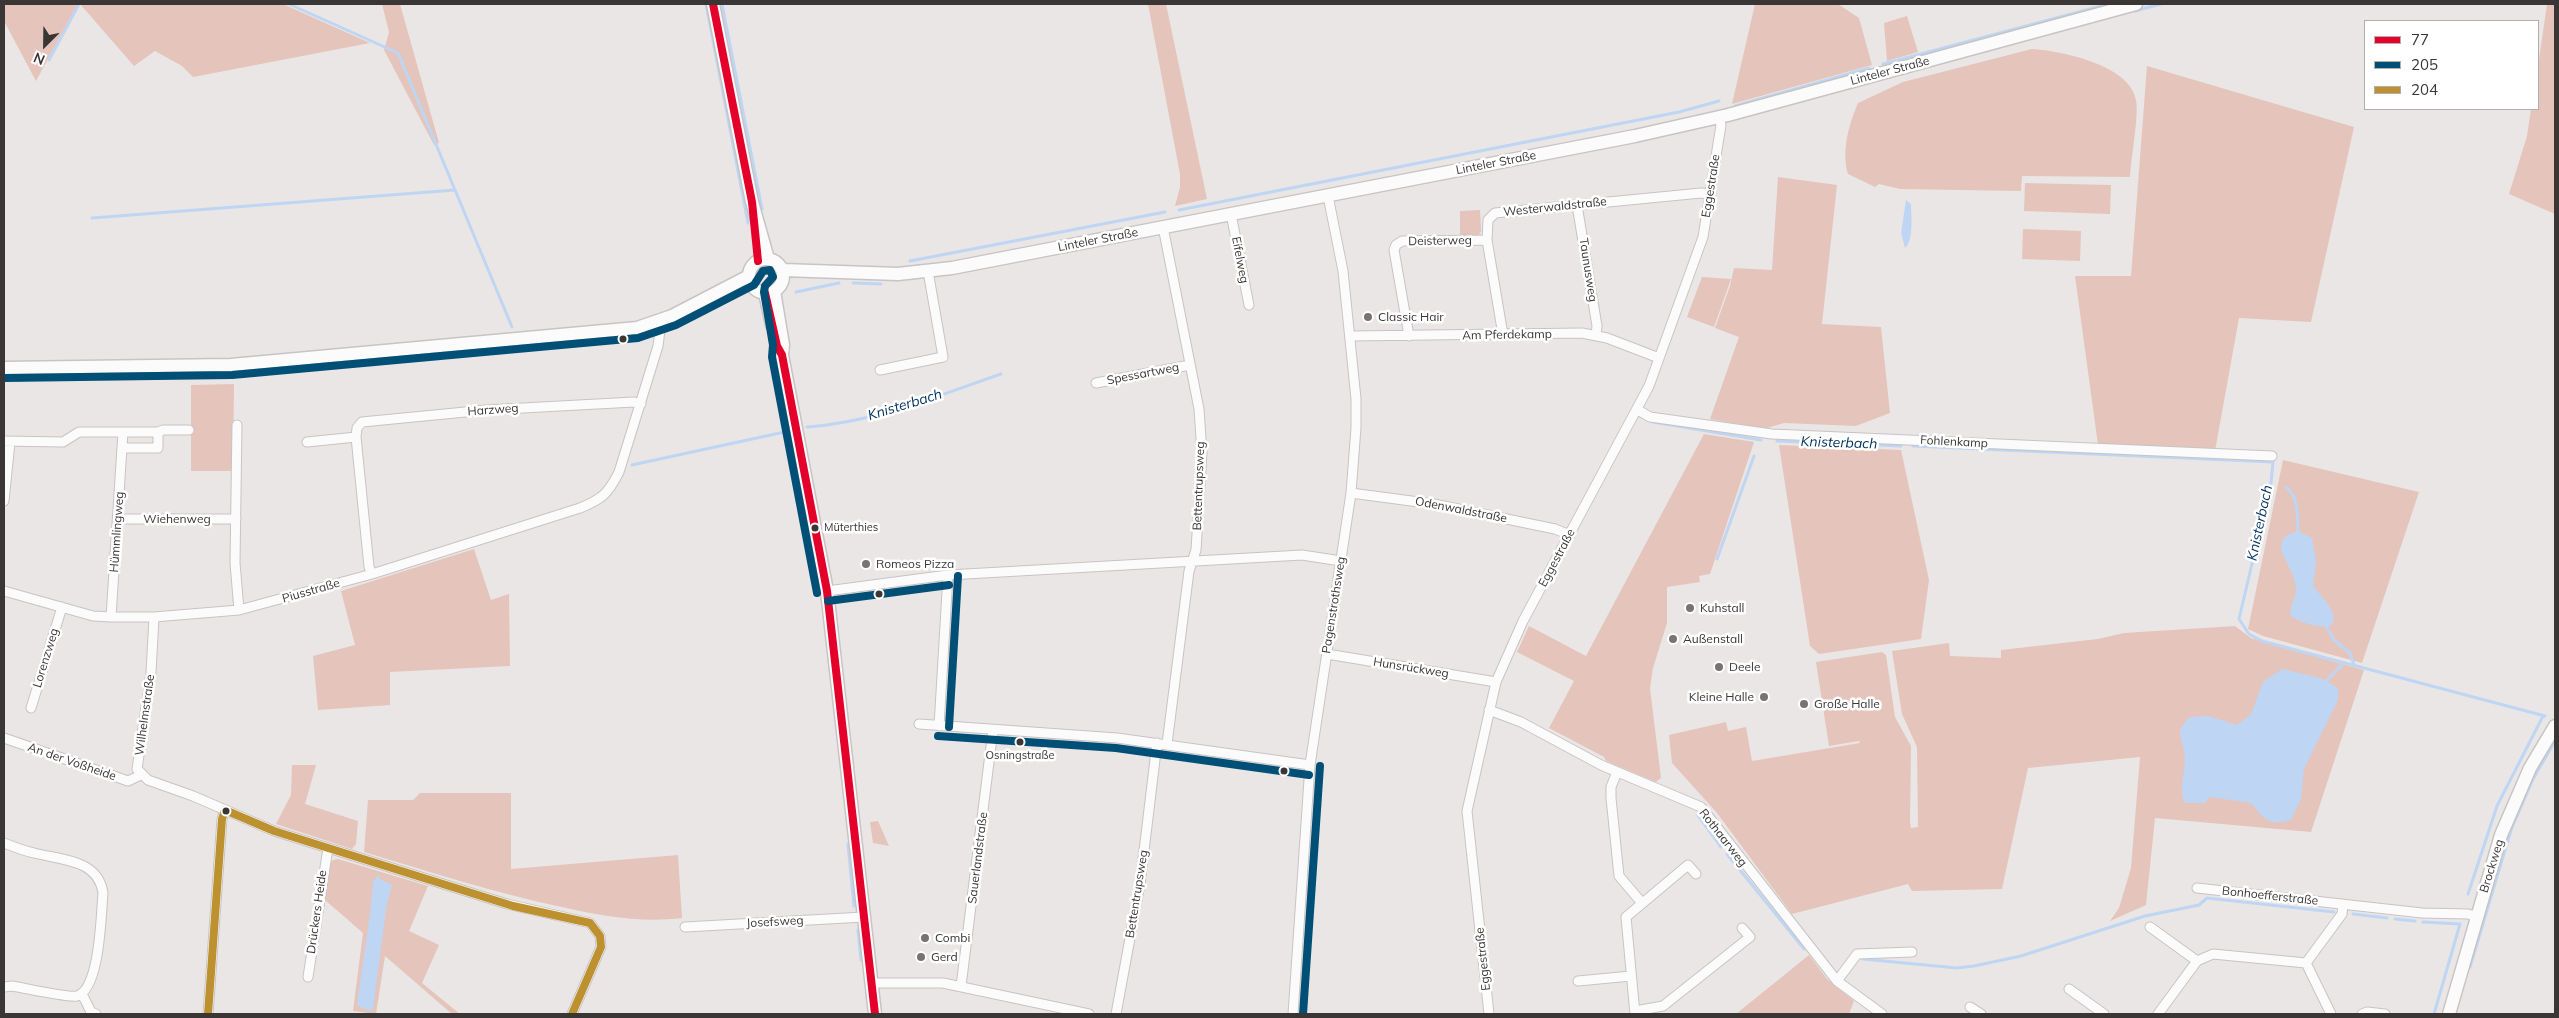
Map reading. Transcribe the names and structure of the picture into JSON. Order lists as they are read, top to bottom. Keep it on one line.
{"streets":{"street":["Linteler Straße","Eggestraße","Westerwaldstraße","Deisterweg","Eifelweg","Taunusweg","Am Pferdekamp","Spessartweg","Harzweg","Fohlenkamp","Bettentrupsweg","Odenwaldstraße","Wiehenweg","Hümmlingweg","Piusstraße","Pagenstrothsweg","Lorenzweg","Hunsrückweg","Wilhelmstraße","An der Voßheide","Rothaarweg","Sauerlandstraße","Brockweg","Bonhoefferstraße","Drückers Heide","Josefsweg"]},"crossings":[["Linteler Straße","Eggestraße"],["Linteler Straße","Eifelweg"],["Linteler Straße","Bettentrupsweg"],["Linteler Straße","Pagenstrothsweg"],["Eggestraße","Westerwaldstraße"],["Eggestraße","Am Pferdekamp"],["Eggestraße","Fohlenkamp"],["Eggestraße","Odenwaldstraße"],["Eggestraße","Hunsrückweg"],["Eggestraße","Rothaarweg"],["Westerwaldstraße","Deisterweg"],["Westerwaldstraße","Taunusweg"],["Westerwaldstraße","Am Pferdekamp"],["Deisterweg","Am Pferdekamp"],["Taunusweg","Am Pferdekamp"],["Am Pferdekamp","Pagenstrothsweg"],["Spessartweg","Bettentrupsweg"],["Harzweg","Piusstraße"],["Odenwaldstraße","Pagenstrothsweg"],["Wiehenweg","Hümmlingweg"],["Hümmlingweg","Piusstraße"],["Piusstraße","Lorenzweg"],["Piusstraße","Wilhelmstraße"],["Pagenstrothsweg","Hunsrückweg"],["Wilhelmstraße","An der Voßheide"],["Brockweg","Bonhoefferstraße"]],"water":["Knisterbach"],"places":["Classic Hair","Müterthies","Romeos Pizza","Kuhstall","Außenstall","Deele","Kleine Halle","Große Halle","Osningstraße","Combi","Gerd"],"lines":["transit line 77","transit line 205","transit line 204"],"legend":["77","205","204"],"north":"bottom left"}
